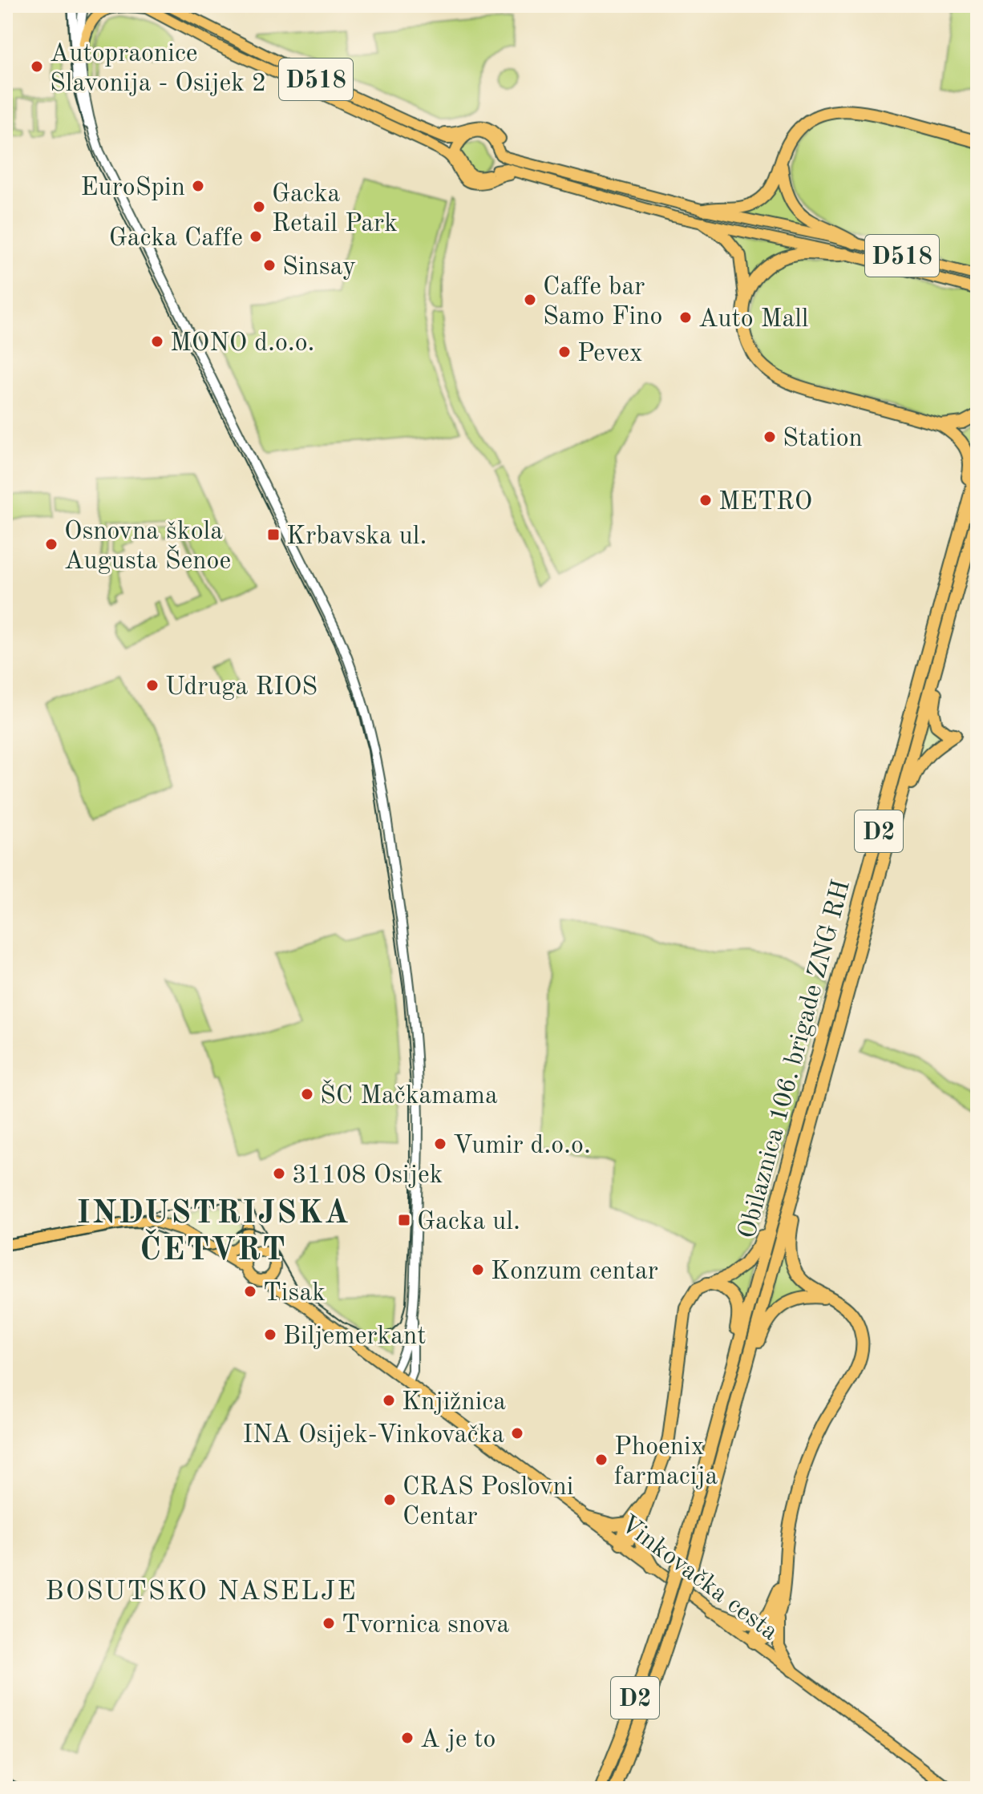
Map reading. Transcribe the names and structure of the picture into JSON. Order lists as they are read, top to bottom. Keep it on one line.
{"streets":{"highway":["D2","Obilaznica 106. brigade ZNG RH"],"main road":["D518","Vinkovačka cesta"]},"districts":["INDUSTRIJSKA ČETVRT","BOSUTSKO NASELJE"],"places":{"other":["Autopraonice Slavonija - Osijek 2","EuroSpin","Gacka Retail Park","Gacka Caffe","Sinsay","Caffe bar Samo Fino","Auto Mall","MONO d.o.o.","Pevex","Station","METRO","Osnovna škola Augusta Šenoe","Udruga RIOS","ŠC Mačkamama","Vumir d.o.o.","31108 Osijek","Konzum centar","Tisak","Biljemerkant","Knjižnica","INA Osijek-Vinkovačka","Phoenix farmacija","CRAS Poslovni Centar","Tvornica snova","A je to"],"transit":["Krbavska ul.","Gacka ul."]}}
